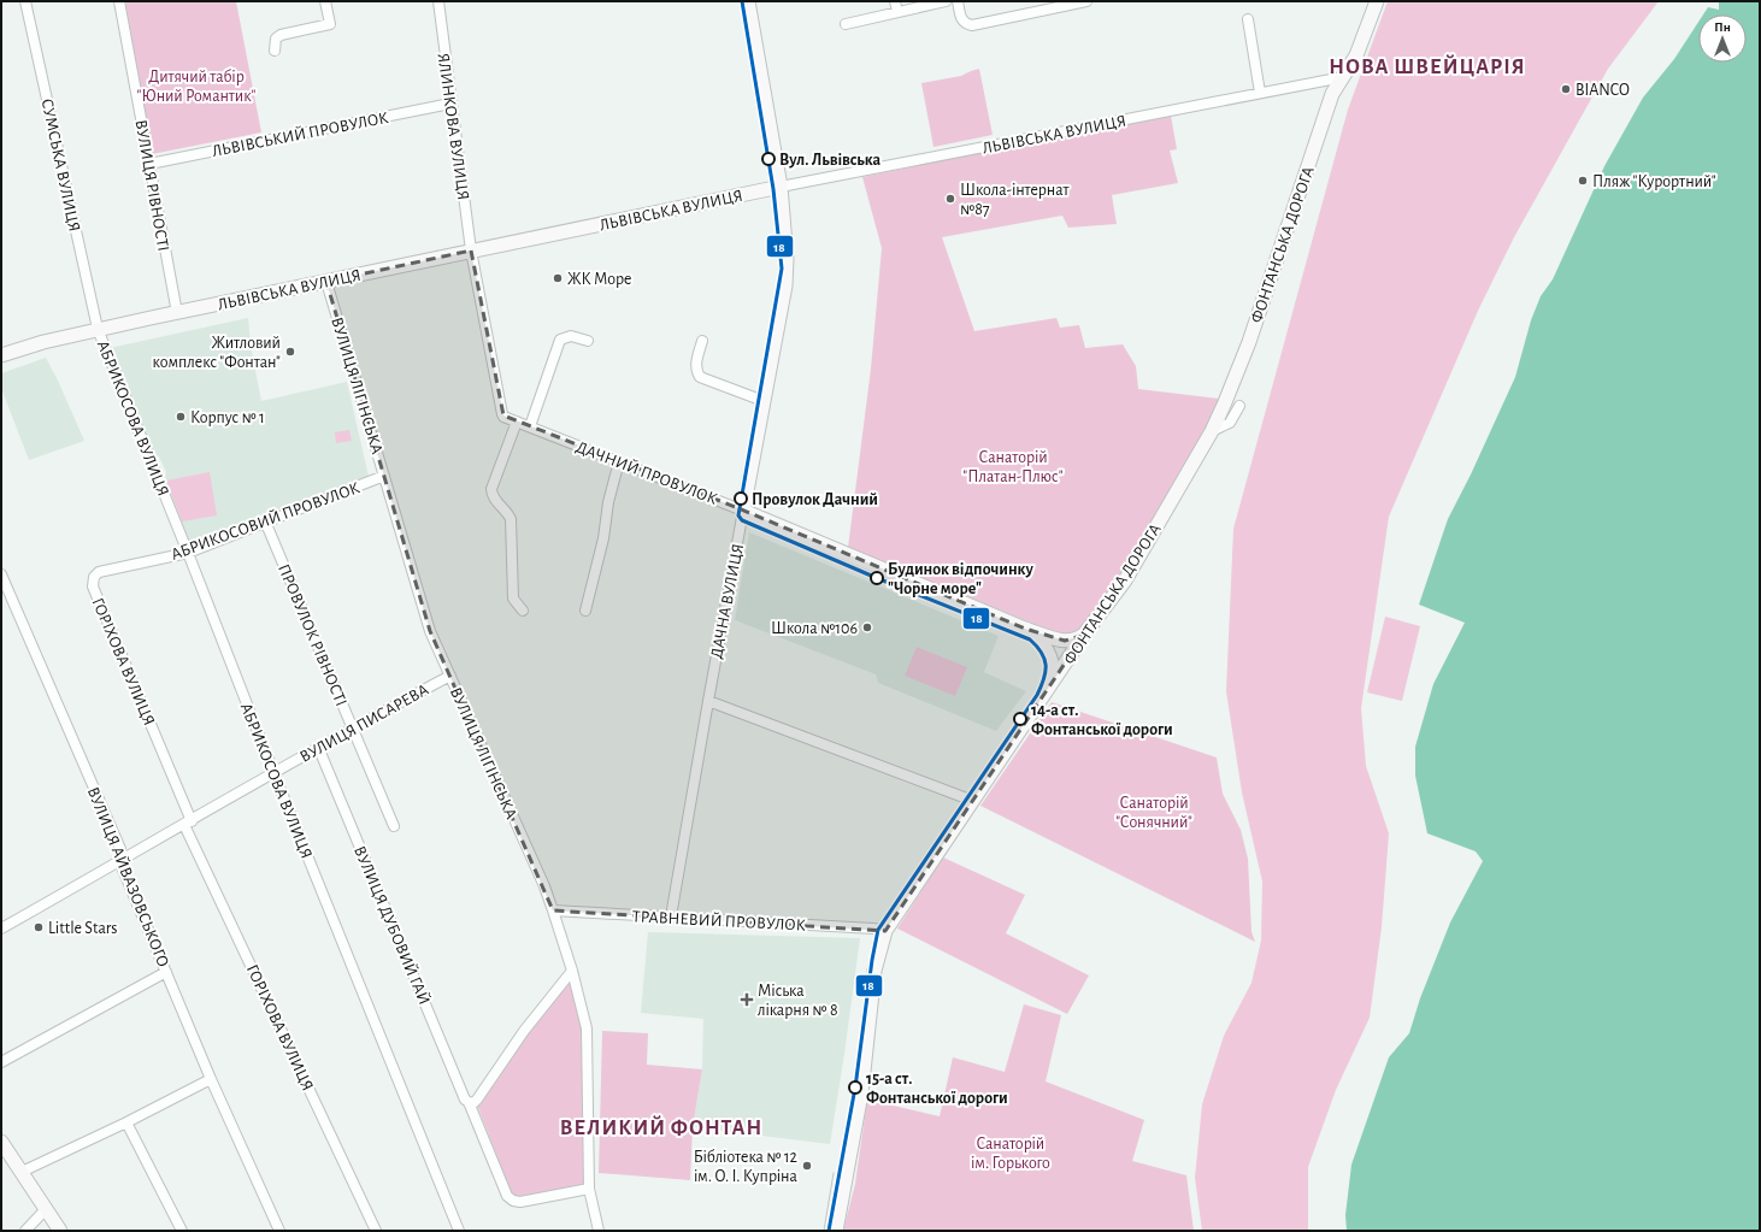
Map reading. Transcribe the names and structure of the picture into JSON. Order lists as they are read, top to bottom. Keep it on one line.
{"streets":{"main road":["ЛЬВІВСЬКА ВУЛИЦЯ","ФОНТАНСЬКА ДОРОГА","ДАЧНИЙ ПРОВУЛОК","ДАЧНА ВУЛИЦЯ"],"street":["ЯЛИНКОВА ВУЛИЦЯ","ЛЬВІВСЬКИЙ ПРОВУЛОК","СУМСЬКА ВУЛИЦЯ","ВУЛИЦЯ РІВНОСТІ","ВУЛИЦЯ ЛІГІНСЬКА","АБРИКОСОВА ВУЛИЦЯ","АБРИКОСОВИЙ ПРОВУЛОК","ПРОВУЛОК РІВНОСТІ","ГОРІХОВА ВУЛИЦЯ","ВУЛИЦЯ ПИСАРЕВА","ВУЛИЦЯ АЙВАЗОВСЬКОГО","ТРАВНЕВИЙ ПРОВУЛОК","ВУЛИЦЯ ДУБОВИЙ ГАЙ"]},"crossings":[["ЯЛИНКОВА ВУЛИЦЯ","ЛЬВІВСЬКИЙ ПРОВУЛОК"],["ЯЛИНКОВА ВУЛИЦЯ","ЛЬВІВСЬКА ВУЛИЦЯ"],["ЯЛИНКОВА ВУЛИЦЯ","ДАЧНИЙ ПРОВУЛОК"],["ЛЬВІВСЬКИЙ ПРОВУЛОК","ВУЛИЦЯ РІВНОСТІ"],["ЛЬВІВСЬКА ВУЛИЦЯ","СУМСЬКА ВУЛИЦЯ"],["ЛЬВІВСЬКА ВУЛИЦЯ","ВУЛИЦЯ РІВНОСТІ"],["ЛЬВІВСЬКА ВУЛИЦЯ","ФОНТАНСЬКА ДОРОГА"],["ЛЬВІВСЬКА ВУЛИЦЯ","ВУЛИЦЯ ЛІГІНСЬКА"],["ЛЬВІВСЬКА ВУЛИЦЯ","АБРИКОСОВА ВУЛИЦЯ"],["ЛЬВІВСЬКА ВУЛИЦЯ","ДАЧНИЙ ПРОВУЛОК"],["ЛЬВІВСЬКА ВУЛИЦЯ","ДАЧНА ВУЛИЦЯ"],["СУМСЬКА ВУЛИЦЯ","АБРИКОСОВА ВУЛИЦЯ"],["ФОНТАНСЬКА ДОРОГА","ДАЧНИЙ ПРОВУЛОК"],["ФОНТАНСЬКА ДОРОГА","ТРАВНЕВИЙ ПРОВУЛОК"],["ВУЛИЦЯ ЛІГІНСЬКА","АБРИКОСОВИЙ ПРОВУЛОК"],["ВУЛИЦЯ ЛІГІНСЬКА","ВУЛИЦЯ ПИСАРЕВА"],["ВУЛИЦЯ ЛІГІНСЬКА","ТРАВНЕВИЙ ПРОВУЛОК"],["ВУЛИЦЯ ЛІГІНСЬКА","ВУЛИЦЯ ДУБОВИЙ ГАЙ"],["АБРИКОСОВА ВУЛИЦЯ","АБРИКОСОВИЙ ПРОВУЛОК"],["АБРИКОСОВА ВУЛИЦЯ","ВУЛИЦЯ ПИСАРЕВА"],["ДАЧНИЙ ПРОВУЛОК","ДАЧНА ВУЛИЦЯ"],["АБРИКОСОВИЙ ПРОВУЛОК","ПРОВУЛОК РІВНОСТІ"],["АБРИКОСОВИЙ ПРОВУЛОК","ГОРІХОВА ВУЛИЦЯ"],["ДАЧНА ВУЛИЦЯ","ТРАВНЕВИЙ ПРОВУЛОК"],["ПРОВУЛОК РІВНОСТІ","ВУЛИЦЯ ПИСАРЕВА"],["ГОРІХОВА ВУЛИЦЯ","ВУЛИЦЯ ПИСАРЕВА"],["ВУЛИЦЯ ПИСАРЕВА","ВУЛИЦЯ АЙВАЗОВСЬКОГО"],["ВУЛИЦЯ ПИСАРЕВА","ВУЛИЦЯ ДУБОВИЙ ГАЙ"]],"districts":["НОВА ШВЕЙЦАРІЯ","ВЕЛИКИЙ ФОНТАН"],"parks":["Дитячий табір \"Юний Романтик\"","Санаторій \"Платан-Плюс\"","Санаторій \"Сонячний\"","Cанаторій ім. Горького"],"places":{"other":["BIANCO","Вул. Львівська","Пляж \"Курортний\"","Школа-інтернат №87","ЖК Море","Житловий комплекс \"Фонтан\"","Корпус № 1","Провулок Дачний","Будинок відпочинку \"Чорне море\"","Школа №106","14-а ст. Фонтанської дороги","Little Stars","15-а ст. Фонтанської дороги","Бібліотека № 12 ім. О. І. Купріна"],"health":["Міська лікарня № 8"]},"lines":["transit line 18"],"north":"top"}
